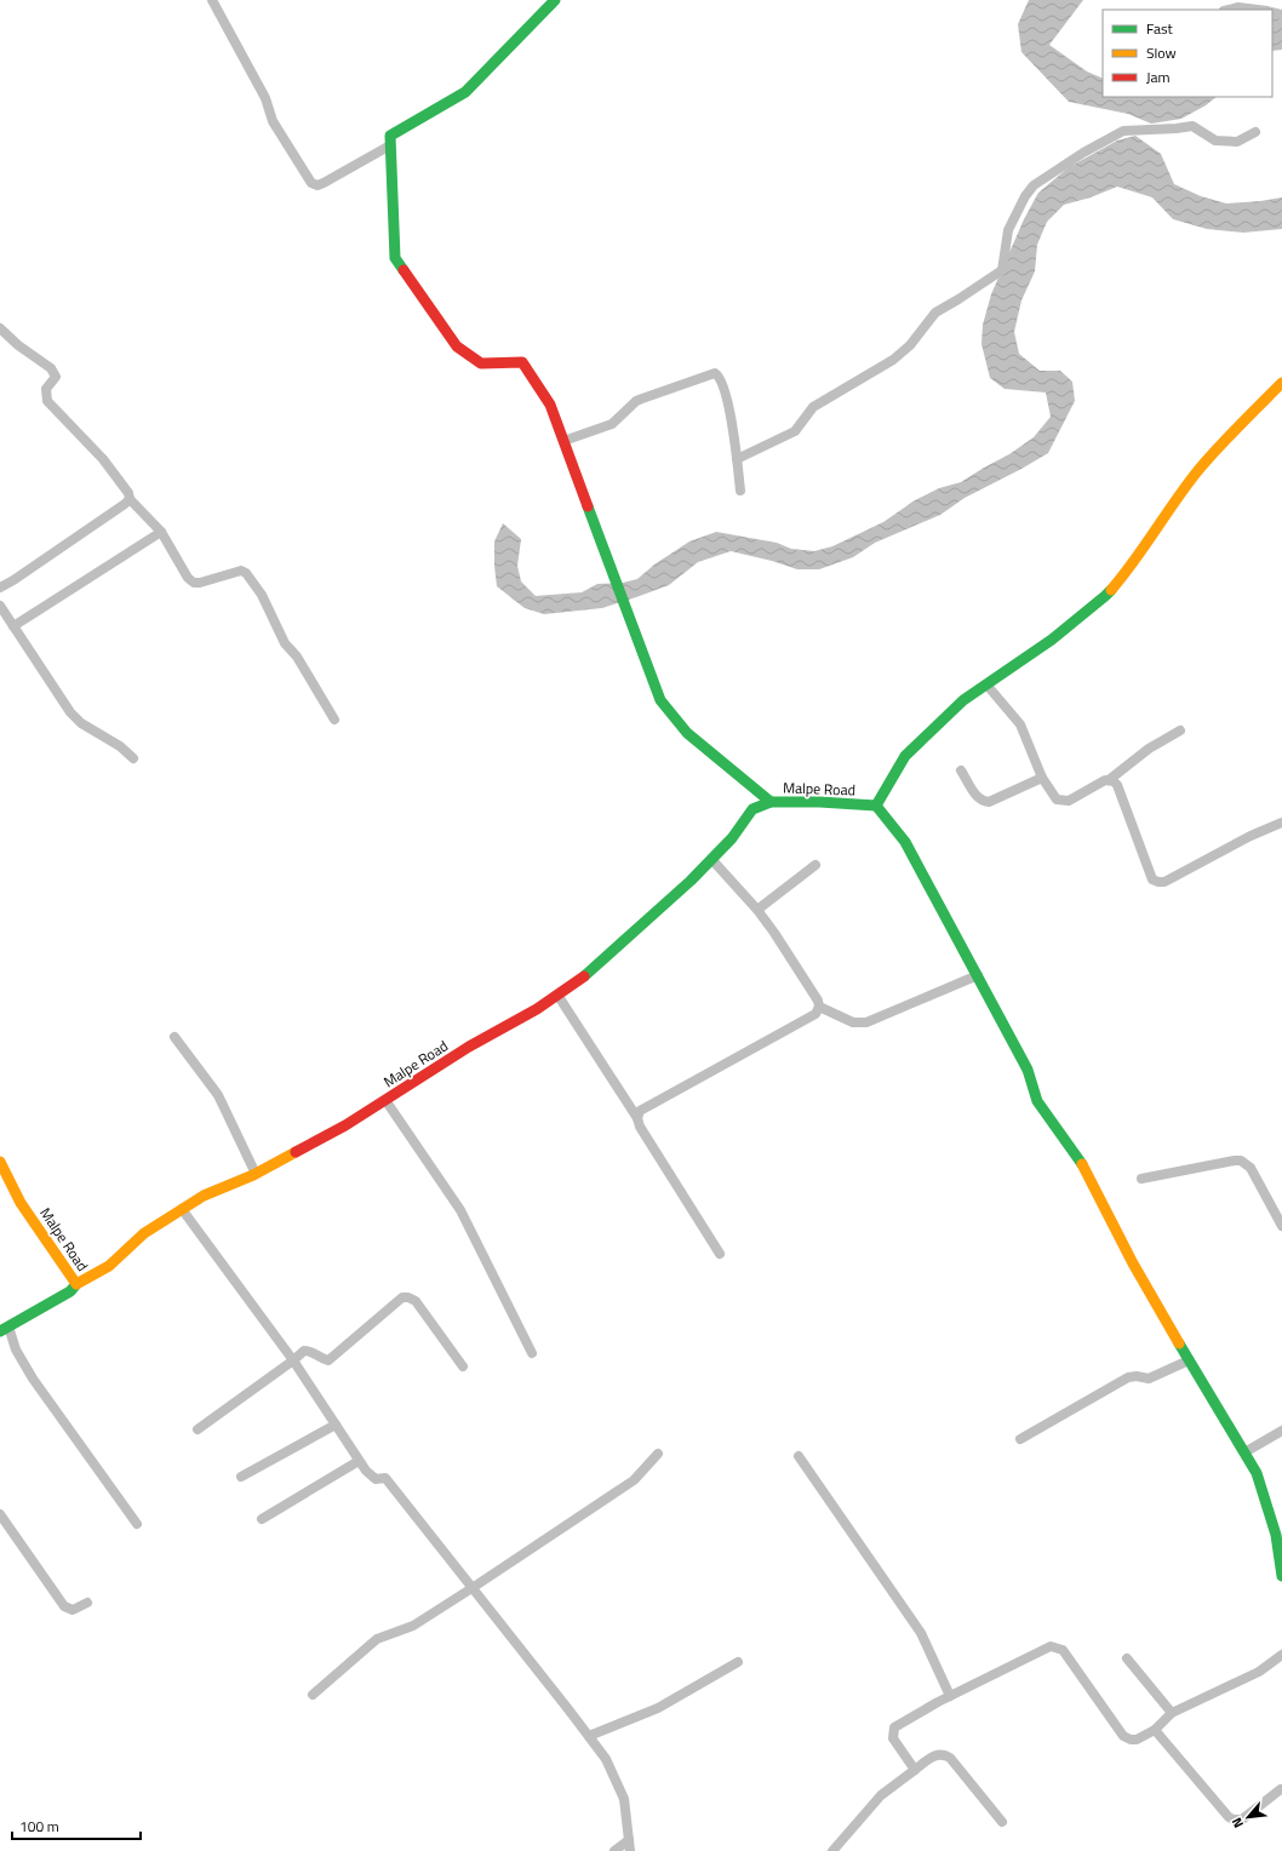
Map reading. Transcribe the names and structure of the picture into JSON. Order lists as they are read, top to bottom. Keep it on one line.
{"streets":{"street":["Malpe Road"]},"legend":["Fast","Slow","Jam"],"scale_bar":"100 m","north":"bottom left"}
